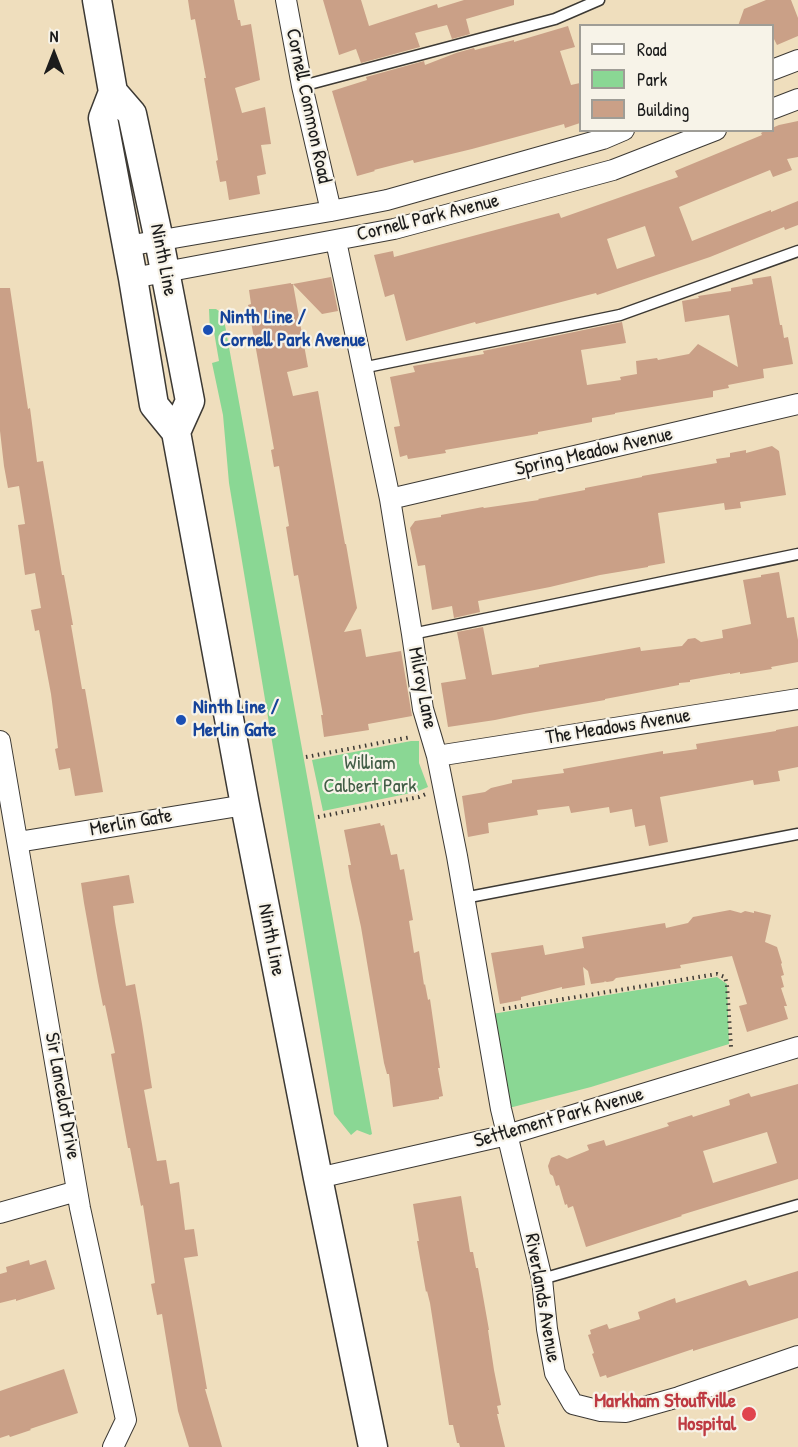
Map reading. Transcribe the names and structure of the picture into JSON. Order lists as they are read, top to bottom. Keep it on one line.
{"streets":{"main road":["Ninth Line"],"street":["Cornell Common Road","Cornell Park Avenue","Spring Meadow Avenue","Milroy Lane","The Meadows Avenue","Merlin Gate","Sir Lancelot Drive","Settlement Park Avenue","Riverlands Avenue"]},"crossings":[["Cornell Common Road","Cornell Park Avenue"],["Cornell Park Avenue","Ninth Line"],["Cornell Park Avenue","Milroy Lane"],["Ninth Line","Merlin Gate"],["Ninth Line","Settlement Park Avenue"],["Spring Meadow Avenue","Milroy Lane"],["Milroy Lane","The Meadows Avenue"],["Milroy Lane","Settlement Park Avenue"],["Milroy Lane","Riverlands Avenue"],["Merlin Gate","Sir Lancelot Drive"],["Settlement Park Avenue","Riverlands Avenue"]],"parks":["William Calbert Park"],"places":["Ninth Line / Cornell Park Avenue","Ninth Line / Merlin Gate","Markham Stouffville Hospital"],"legend":["Road","Park","Building"],"north":"top"}
